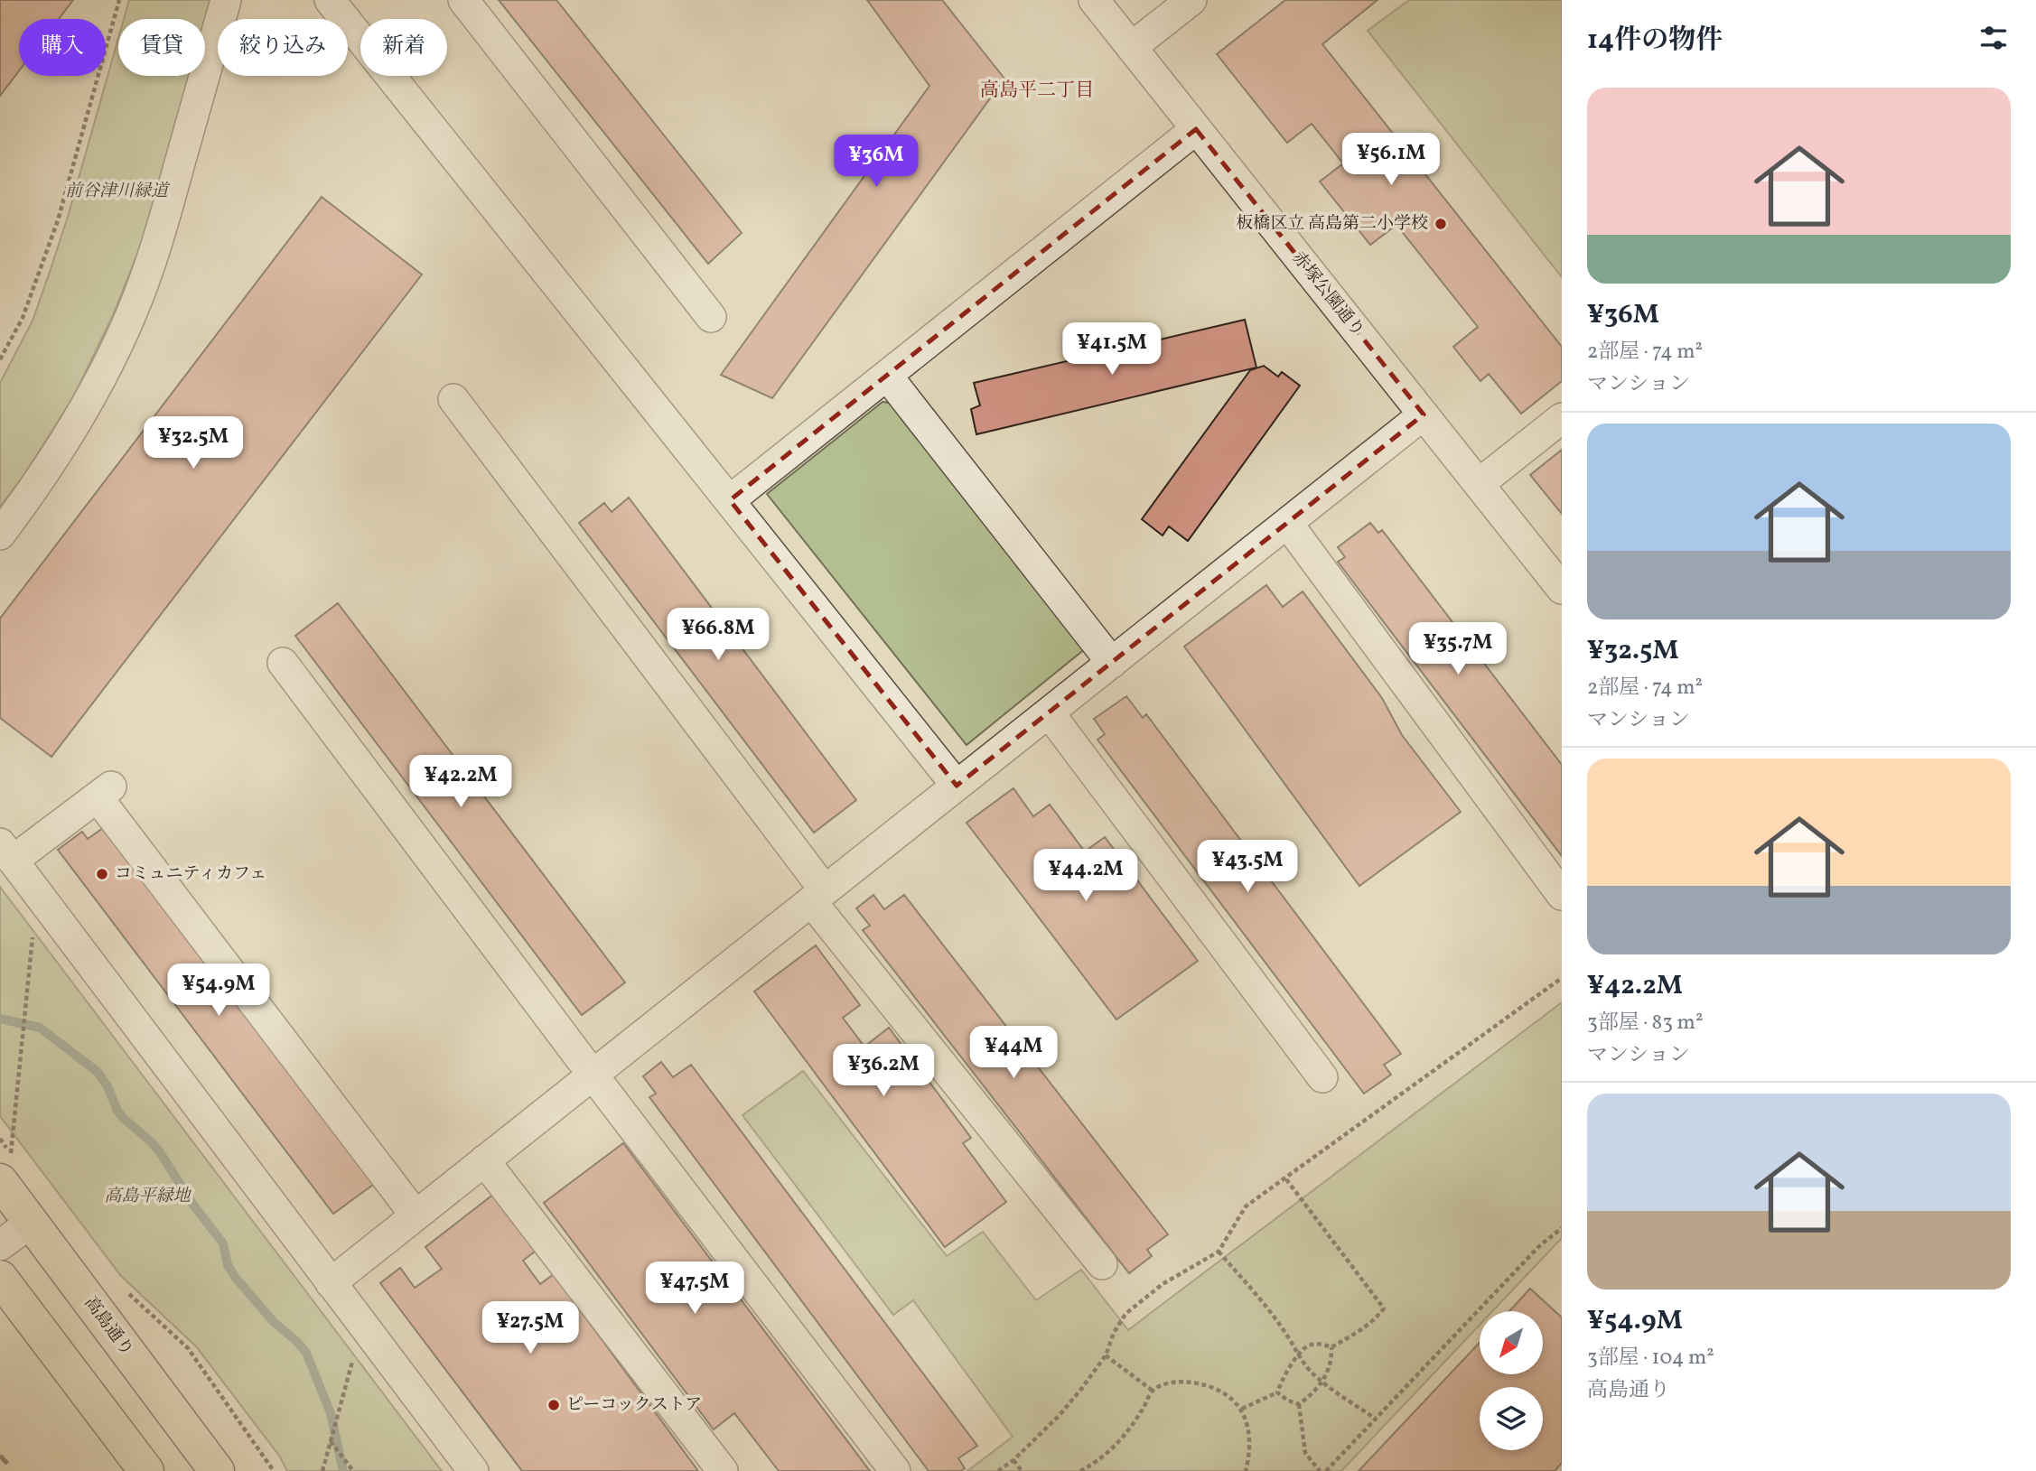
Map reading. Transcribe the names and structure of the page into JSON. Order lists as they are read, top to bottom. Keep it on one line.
{"streets":{"main road":["高島通り"],"street":["赤塚公園通り"]},"districts":["高島平二丁目"],"parks":["前谷津川緑道","高島平緑地"],"places":["板橋区立 高島第二小学校","コミュニティカフェ","ピーコックストア"],"north":"bottom left","page":{"heading":"14件の物件","chip":["購入","賃貸","絞り込み","新着"],"list":[{"name":"¥36M","note":"2部屋 · 74 m² · マンション"},{"name":"¥32.5M","note":"2部屋 · 74 m² · マンション"},{"name":"¥42.2M","note":"3部屋 · 83 m² · マンション"},{"name":"¥54.9M","note":"3部屋 · 104 m² · 高島通り"}],"price":["¥56.1M","¥36M","¥41.5M","¥32.5M","¥66.8M","¥35.7M","¥42.2M","¥43.5M","¥44.2M","¥54.9M","¥44M","¥36.2M","¥47.5M","¥27.5M"]}}
